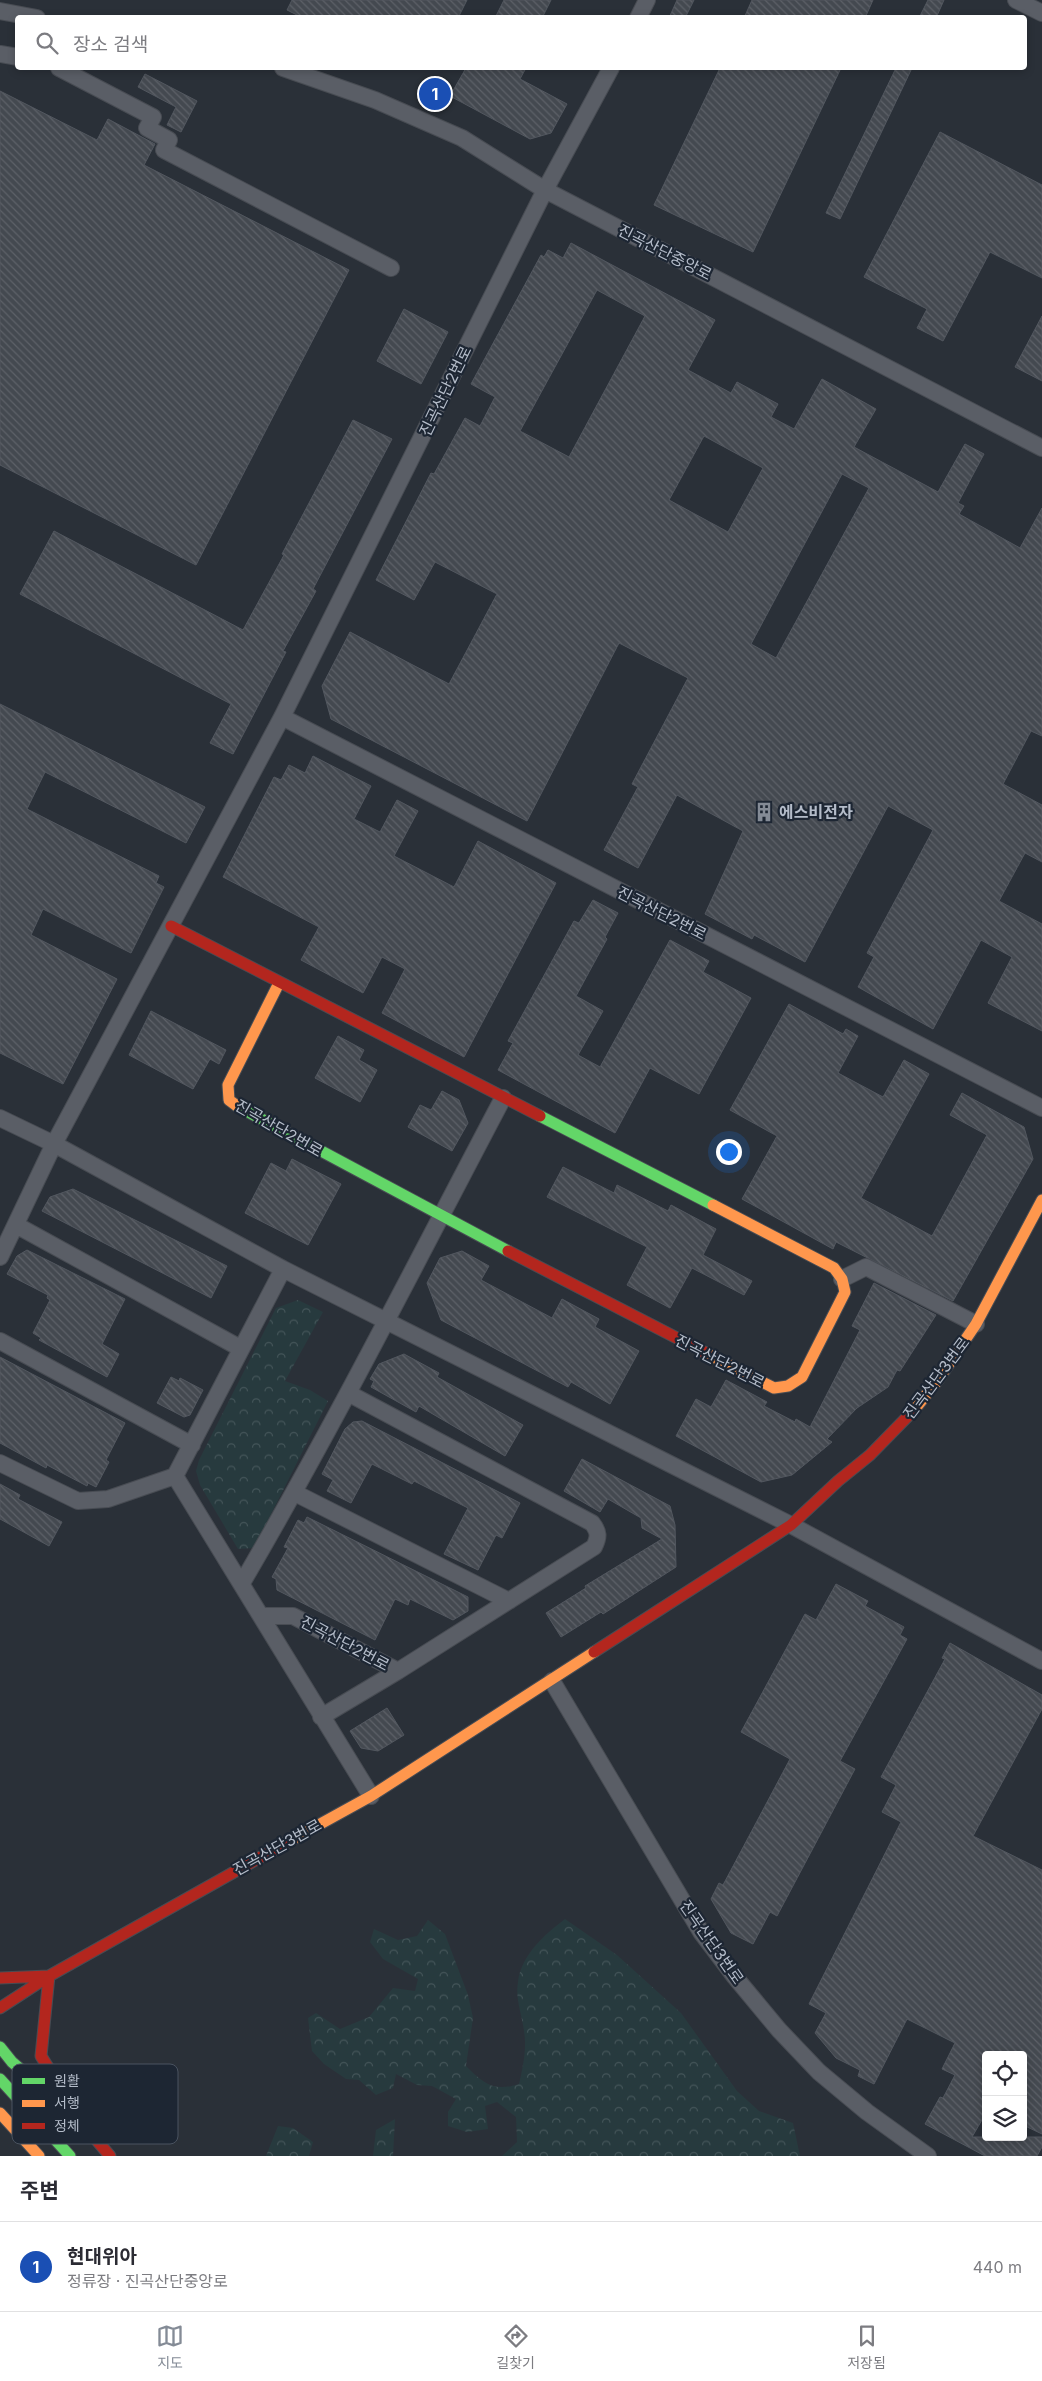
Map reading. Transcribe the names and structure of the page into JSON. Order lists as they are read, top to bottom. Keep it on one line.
{"streets":{"main road":["진곡산단2번로","진곡산단3번로"],"street":["진곡산단중앙로"]},"crossings":[["진곡산단중앙로","진곡산단2번로"],["진곡산단2번로","진곡산단3번로"]],"places":{"building":["에스비전자"]},"legend":["원활","서행","정체"],"page":{"search":"장소 검색","pins":"1","heading":"주변","list":[{"mark":"1","name":"현대위아","note":"정류장 · 진곡산단중앙로","value":"440 m"}],"nav":["지도","길찾기","저장됨"]}}
